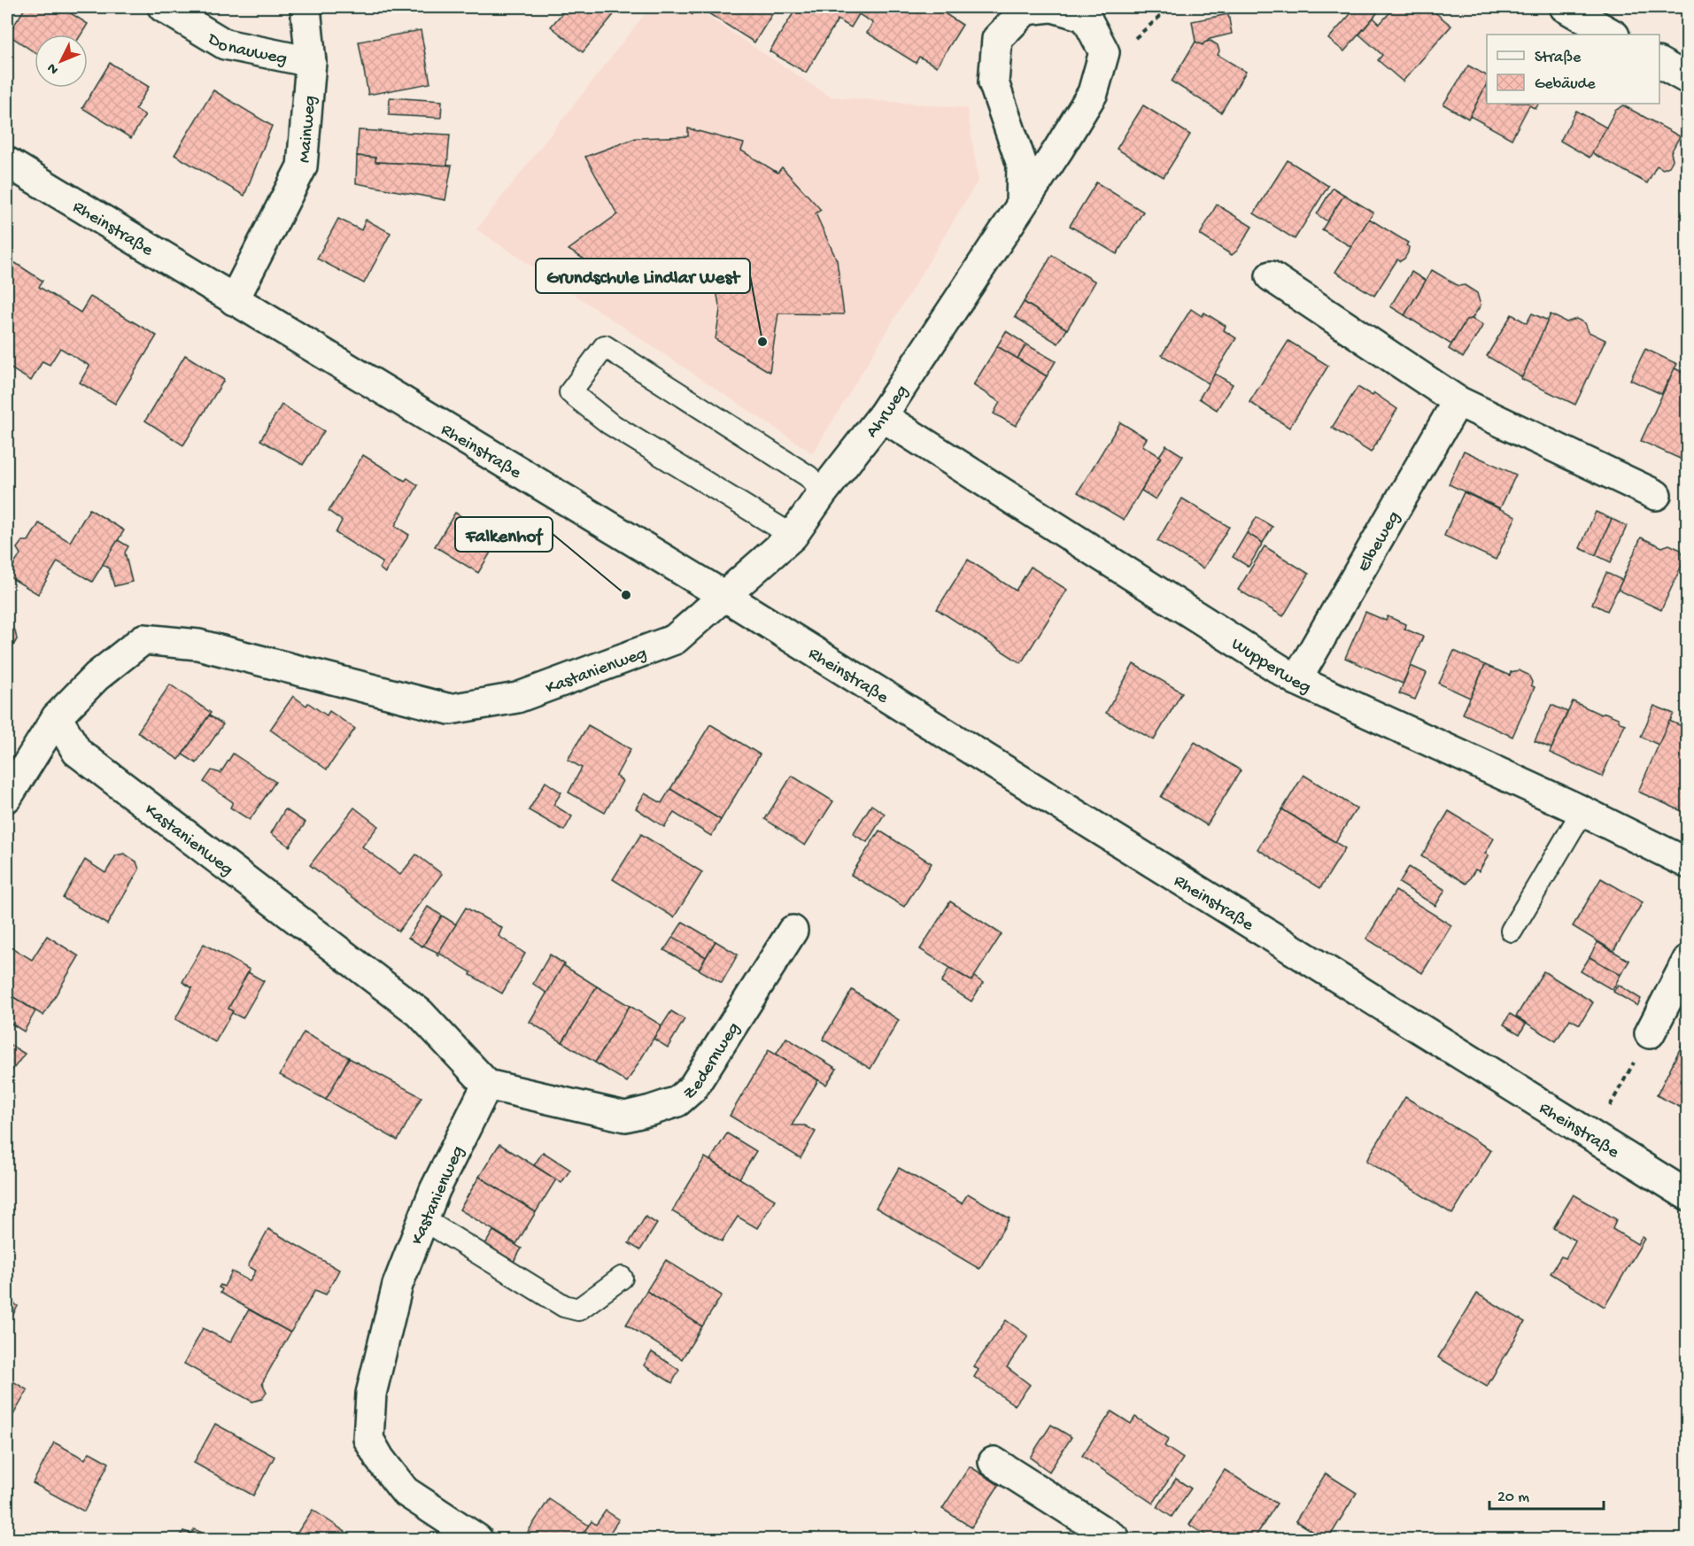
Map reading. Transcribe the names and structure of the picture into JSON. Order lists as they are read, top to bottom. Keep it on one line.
{"streets":{"street":["Donauweg","Mainweg","Rheinstraße","Ahrweg","Elbeweg","Wupperweg","Kastanienweg","Zedernweg"]},"crossings":[["Donauweg","Mainweg"],["Mainweg","Rheinstraße"],["Rheinstraße","Ahrweg"],["Rheinstraße","Kastanienweg"],["Ahrweg","Wupperweg"],["Ahrweg","Kastanienweg"],["Elbeweg","Wupperweg"],["Kastanienweg","Zedernweg"]],"places":["Grundschule Lindlar West","Falkenhof"],"legend":["Straße","Gebäude"],"scale_bar":"20 m","north":"bottom left"}
